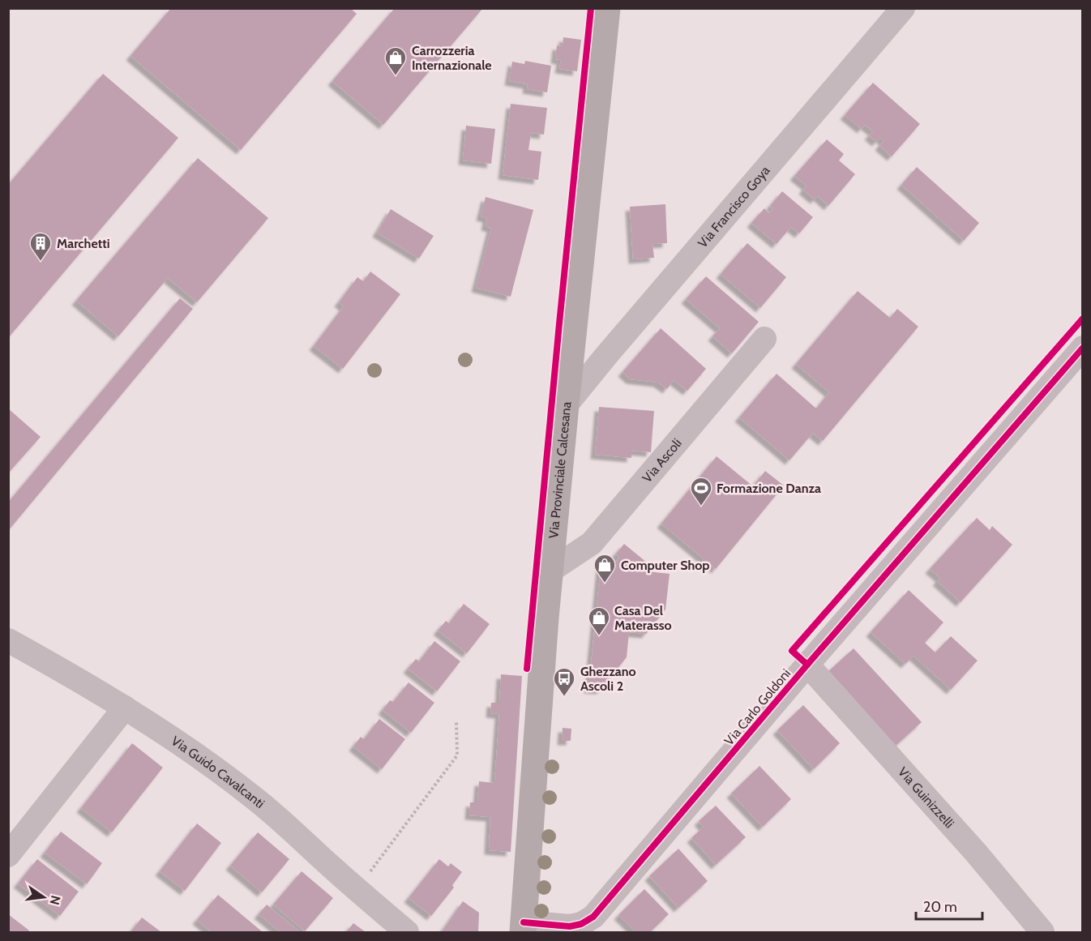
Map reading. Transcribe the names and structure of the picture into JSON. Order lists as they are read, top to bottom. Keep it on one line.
{"streets":{"main road":["Via Provinciale Calcesana"],"street":["Via Francisco Goya","Via Ascoli","Via Carlo Goldoni","Via Guido Cavalcanti","Via Guinizzelli"]},"crossings":[["Via Francisco Goya","Via Provinciale Calcesana"],["Via Ascoli","Via Provinciale Calcesana"],["Via Provinciale Calcesana","Via Carlo Goldoni"],["Via Carlo Goldoni","Via Guinizzelli"]],"places":{"shop":["Carrozzeria Internazionale","Computer Shop","Casa Del Materasso"],"building":["Marchetti"],"sports":["Formazione Danza"],"bus stop":["Ghezzano Ascoli 2"]},"scale_bar":"20 m","north":"right"}
